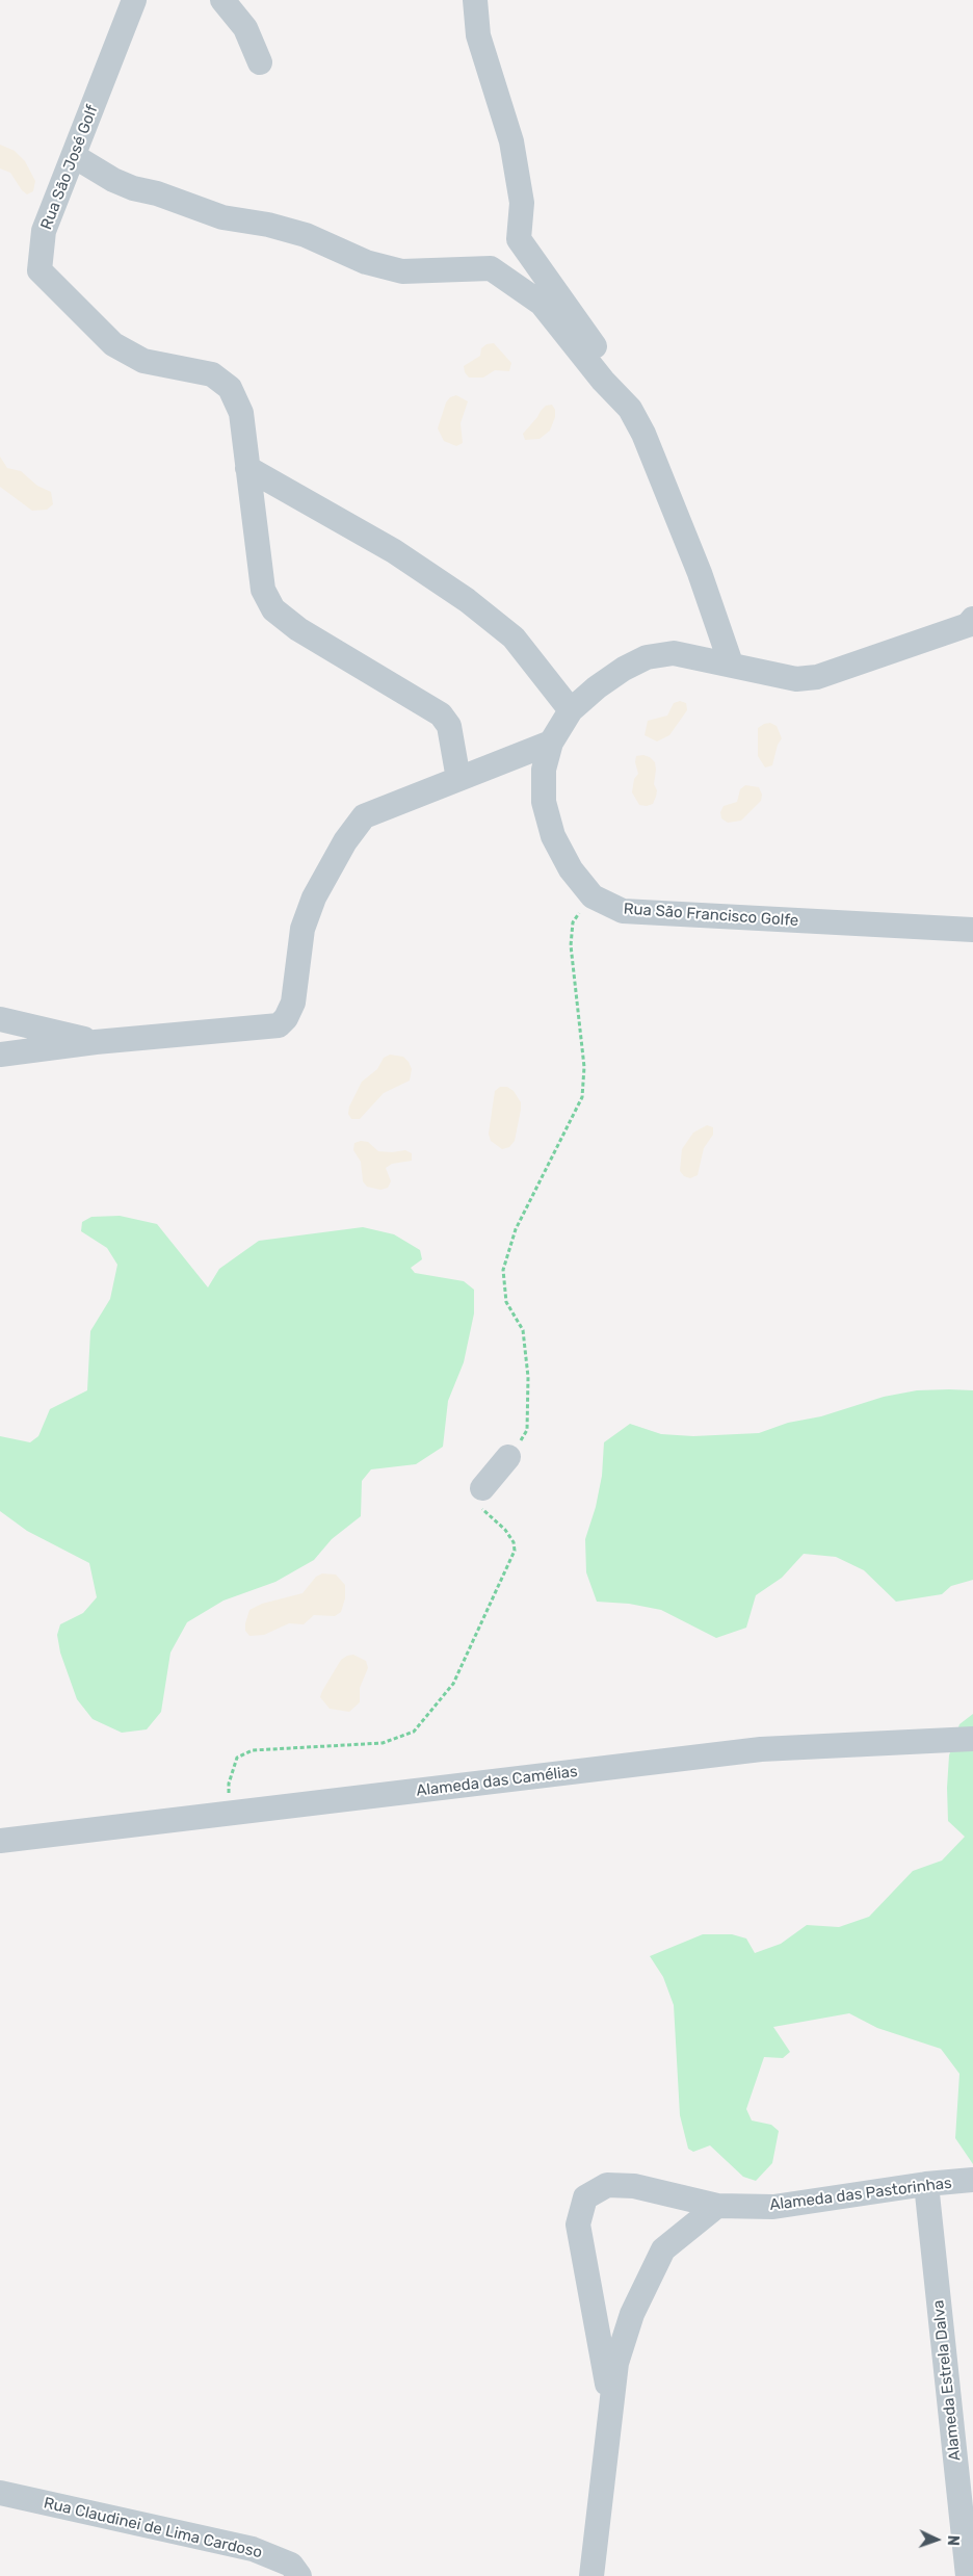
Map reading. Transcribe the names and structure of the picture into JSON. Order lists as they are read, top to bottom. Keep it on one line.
{"streets":{"street":["Rua São José Golf","Rua São Francisco Golfe","Alameda das Camélias","Alameda das Pastorinhas","Alameda Estrela Dalva","Rua Claudinei de Lima Cardoso"]},"crossings":[["Alameda das Pastorinhas","Alameda Estrela Dalva"]],"north":"right"}
